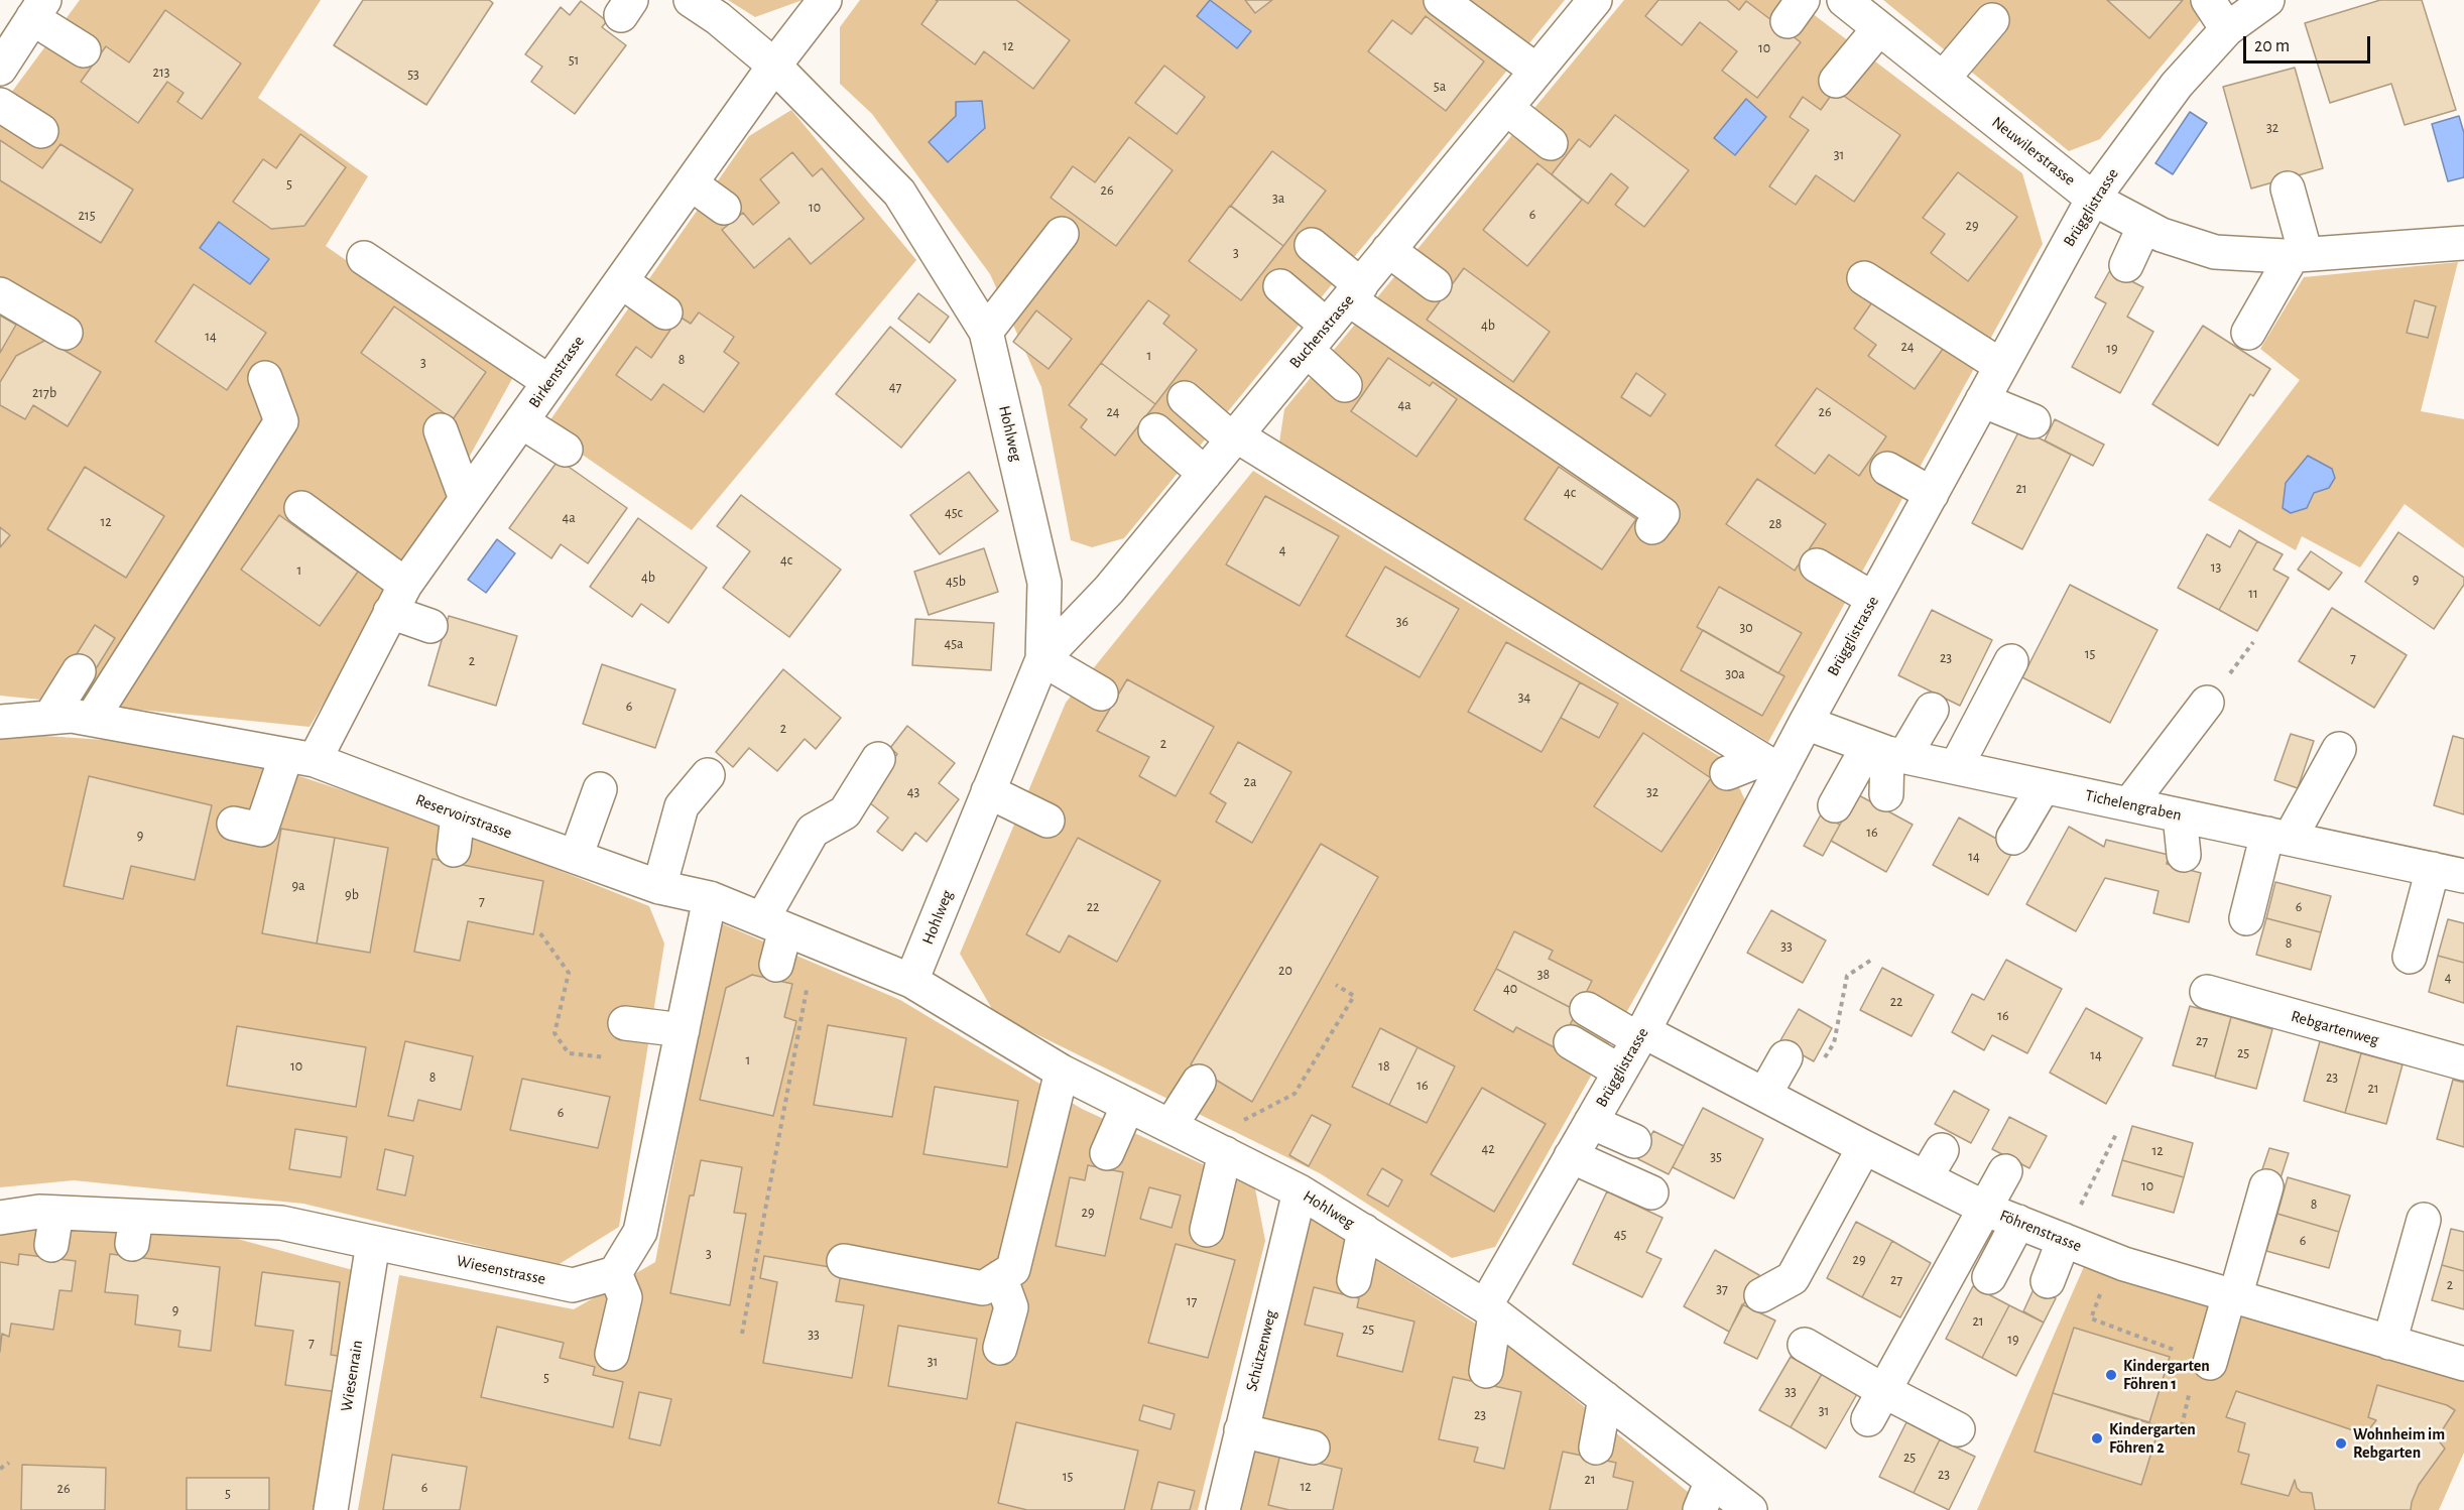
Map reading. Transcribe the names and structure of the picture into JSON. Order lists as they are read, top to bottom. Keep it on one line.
{"streets":{"street":["Neuwilerstrasse","Brügglistrasse","Buchenstrasse","Birkenstrasse","Hohlweg","Tichelengraben","Reservoirstrasse","Rebgartenweg","Föhrenstrasse","Wiesenstrasse","Schützenweg","Wiesenrain"]},"crossings":[["Neuwilerstrasse","Brügglistrasse"],["Brügglistrasse","Hohlweg"],["Brügglistrasse","Tichelengraben"],["Brügglistrasse","Föhrenstrasse"],["Buchenstrasse","Hohlweg"],["Birkenstrasse","Hohlweg"],["Birkenstrasse","Reservoirstrasse"],["Hohlweg","Reservoirstrasse"],["Hohlweg","Schützenweg"],["Wiesenstrasse","Wiesenrain"]],"places":["Kindergarten Föhren 1","Kindergarten Föhren 2","Wohnheim im Rebgarten"],"house_numbers":["12","10","51","213","53","5a","32","31","5","26","3a","10","6","215","29","3","4b","14","24","19","1","8","3","47","217b","4a","24","26","21","4c","45c","4a","12","28","4","4c","13","1","4b","9","45b","11","36","30","45a","15","23","7","2","30a","34","6","2","2","2a","43","32","16","9","14","9a","9b","7","22","6","8","33","20","38","4","40","22","16","27","25","14","1","10","18","8","23","16","21","6","42","12","35","10","8","29","45","6","3","29","27","2","37","17","9","21","25","33","19","7","31","5","33","31","23","25","23","15","21","12","6","26","5"],"scale_bar":"20 m"}
